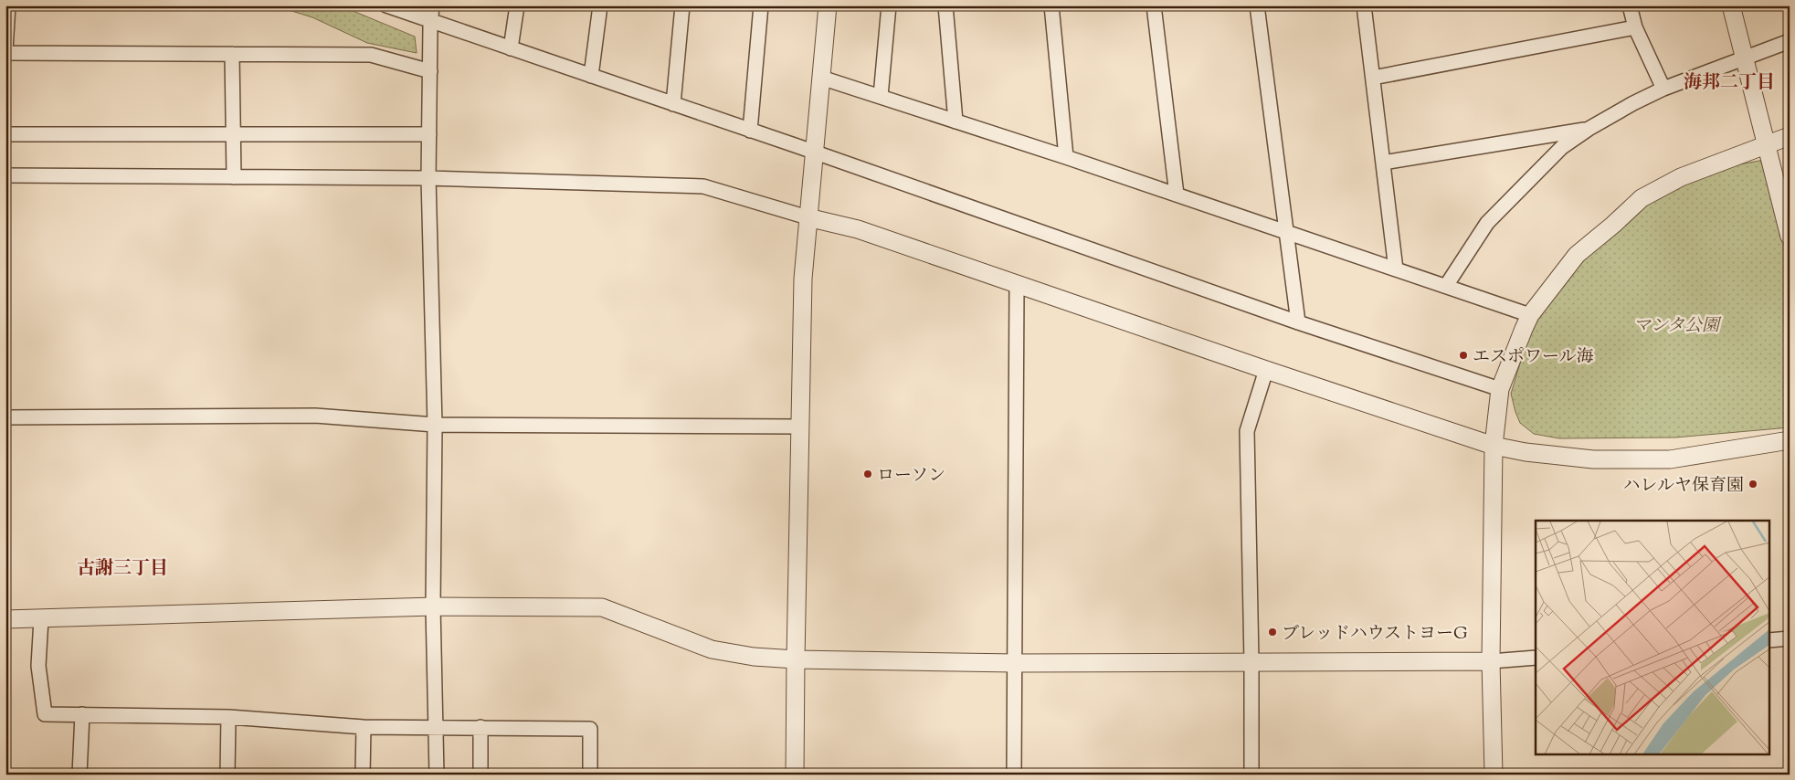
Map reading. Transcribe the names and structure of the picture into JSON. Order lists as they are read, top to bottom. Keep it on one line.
{"districts":["海邦二丁目","古謝三丁目"],"parks":["マンタ公園"],"places":["エスポワール海","ローソン","ハレルヤ保育園","ブレッドハウストヨーG"]}
